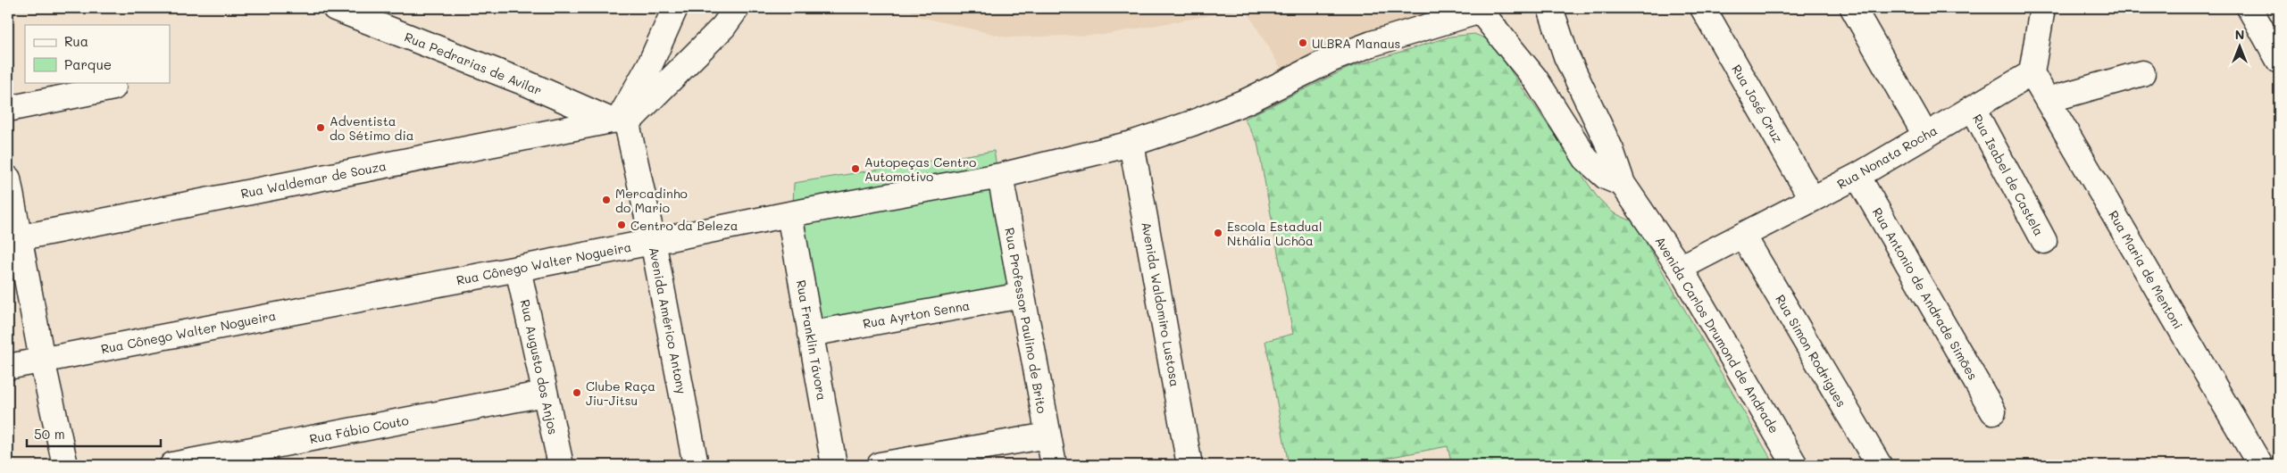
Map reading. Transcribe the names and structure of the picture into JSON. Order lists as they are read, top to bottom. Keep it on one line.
{"streets":{"street":["Rua Pedrarias de Avilar","Rua José Cruz","Rua Nonata Rocha","Rua Isabel de Castela","Rua Waldemar de Souza","Rua Cônego Walter Nogueira","Rua Maria de Mentoni","Rua Antonio de Andrade Simões","Avenida Waldomiro Lustosa","Rua Ayrton Senna","Avenida Américo Antony","Rua Professor Paulino de Brito","Avenida Carlos Drumond de Andrade","Rua Franklin Távora","Rua Simon Rodrigues","Rua Augusto dos Anjos","Rua Fábio Couto"]},"crossings":[["Rua Pedrarias de Avilar","Rua Waldemar de Souza"],["Rua Pedrarias de Avilar","Avenida Américo Antony"],["Rua José Cruz","Rua Nonata Rocha"],["Rua Nonata Rocha","Rua Isabel de Castela"],["Rua Nonata Rocha","Rua Maria de Mentoni"],["Rua Nonata Rocha","Rua Antonio de Andrade Simões"],["Rua Nonata Rocha","Avenida Carlos Drumond de Andrade"],["Rua Nonata Rocha","Rua Simon Rodrigues"],["Rua Waldemar de Souza","Avenida Américo Antony"],["Rua Cônego Walter Nogueira","Avenida Waldomiro Lustosa"],["Rua Cônego Walter Nogueira","Avenida Américo Antony"],["Rua Cônego Walter Nogueira","Rua Professor Paulino de Brito"],["Rua Cônego Walter Nogueira","Avenida Carlos Drumond de Andrade"],["Rua Cônego Walter Nogueira","Rua Franklin Távora"],["Rua Cônego Walter Nogueira","Rua Augusto dos Anjos"],["Rua Ayrton Senna","Rua Professor Paulino de Brito"],["Rua Ayrton Senna","Rua Franklin Távora"],["Rua Augusto dos Anjos","Rua Fábio Couto"]],"places":["ULBRA Manaus","Adventista do Sétimo dia","Autopeças Centro Automotivo","Mercadinho do Mario","Centro da Beleza","Escola Estadual Nthália Uchôa","Clube Raça Jiu-Jitsu"],"legend":["Rua","Parque"],"scale_bar":"50 m","north":"top"}
